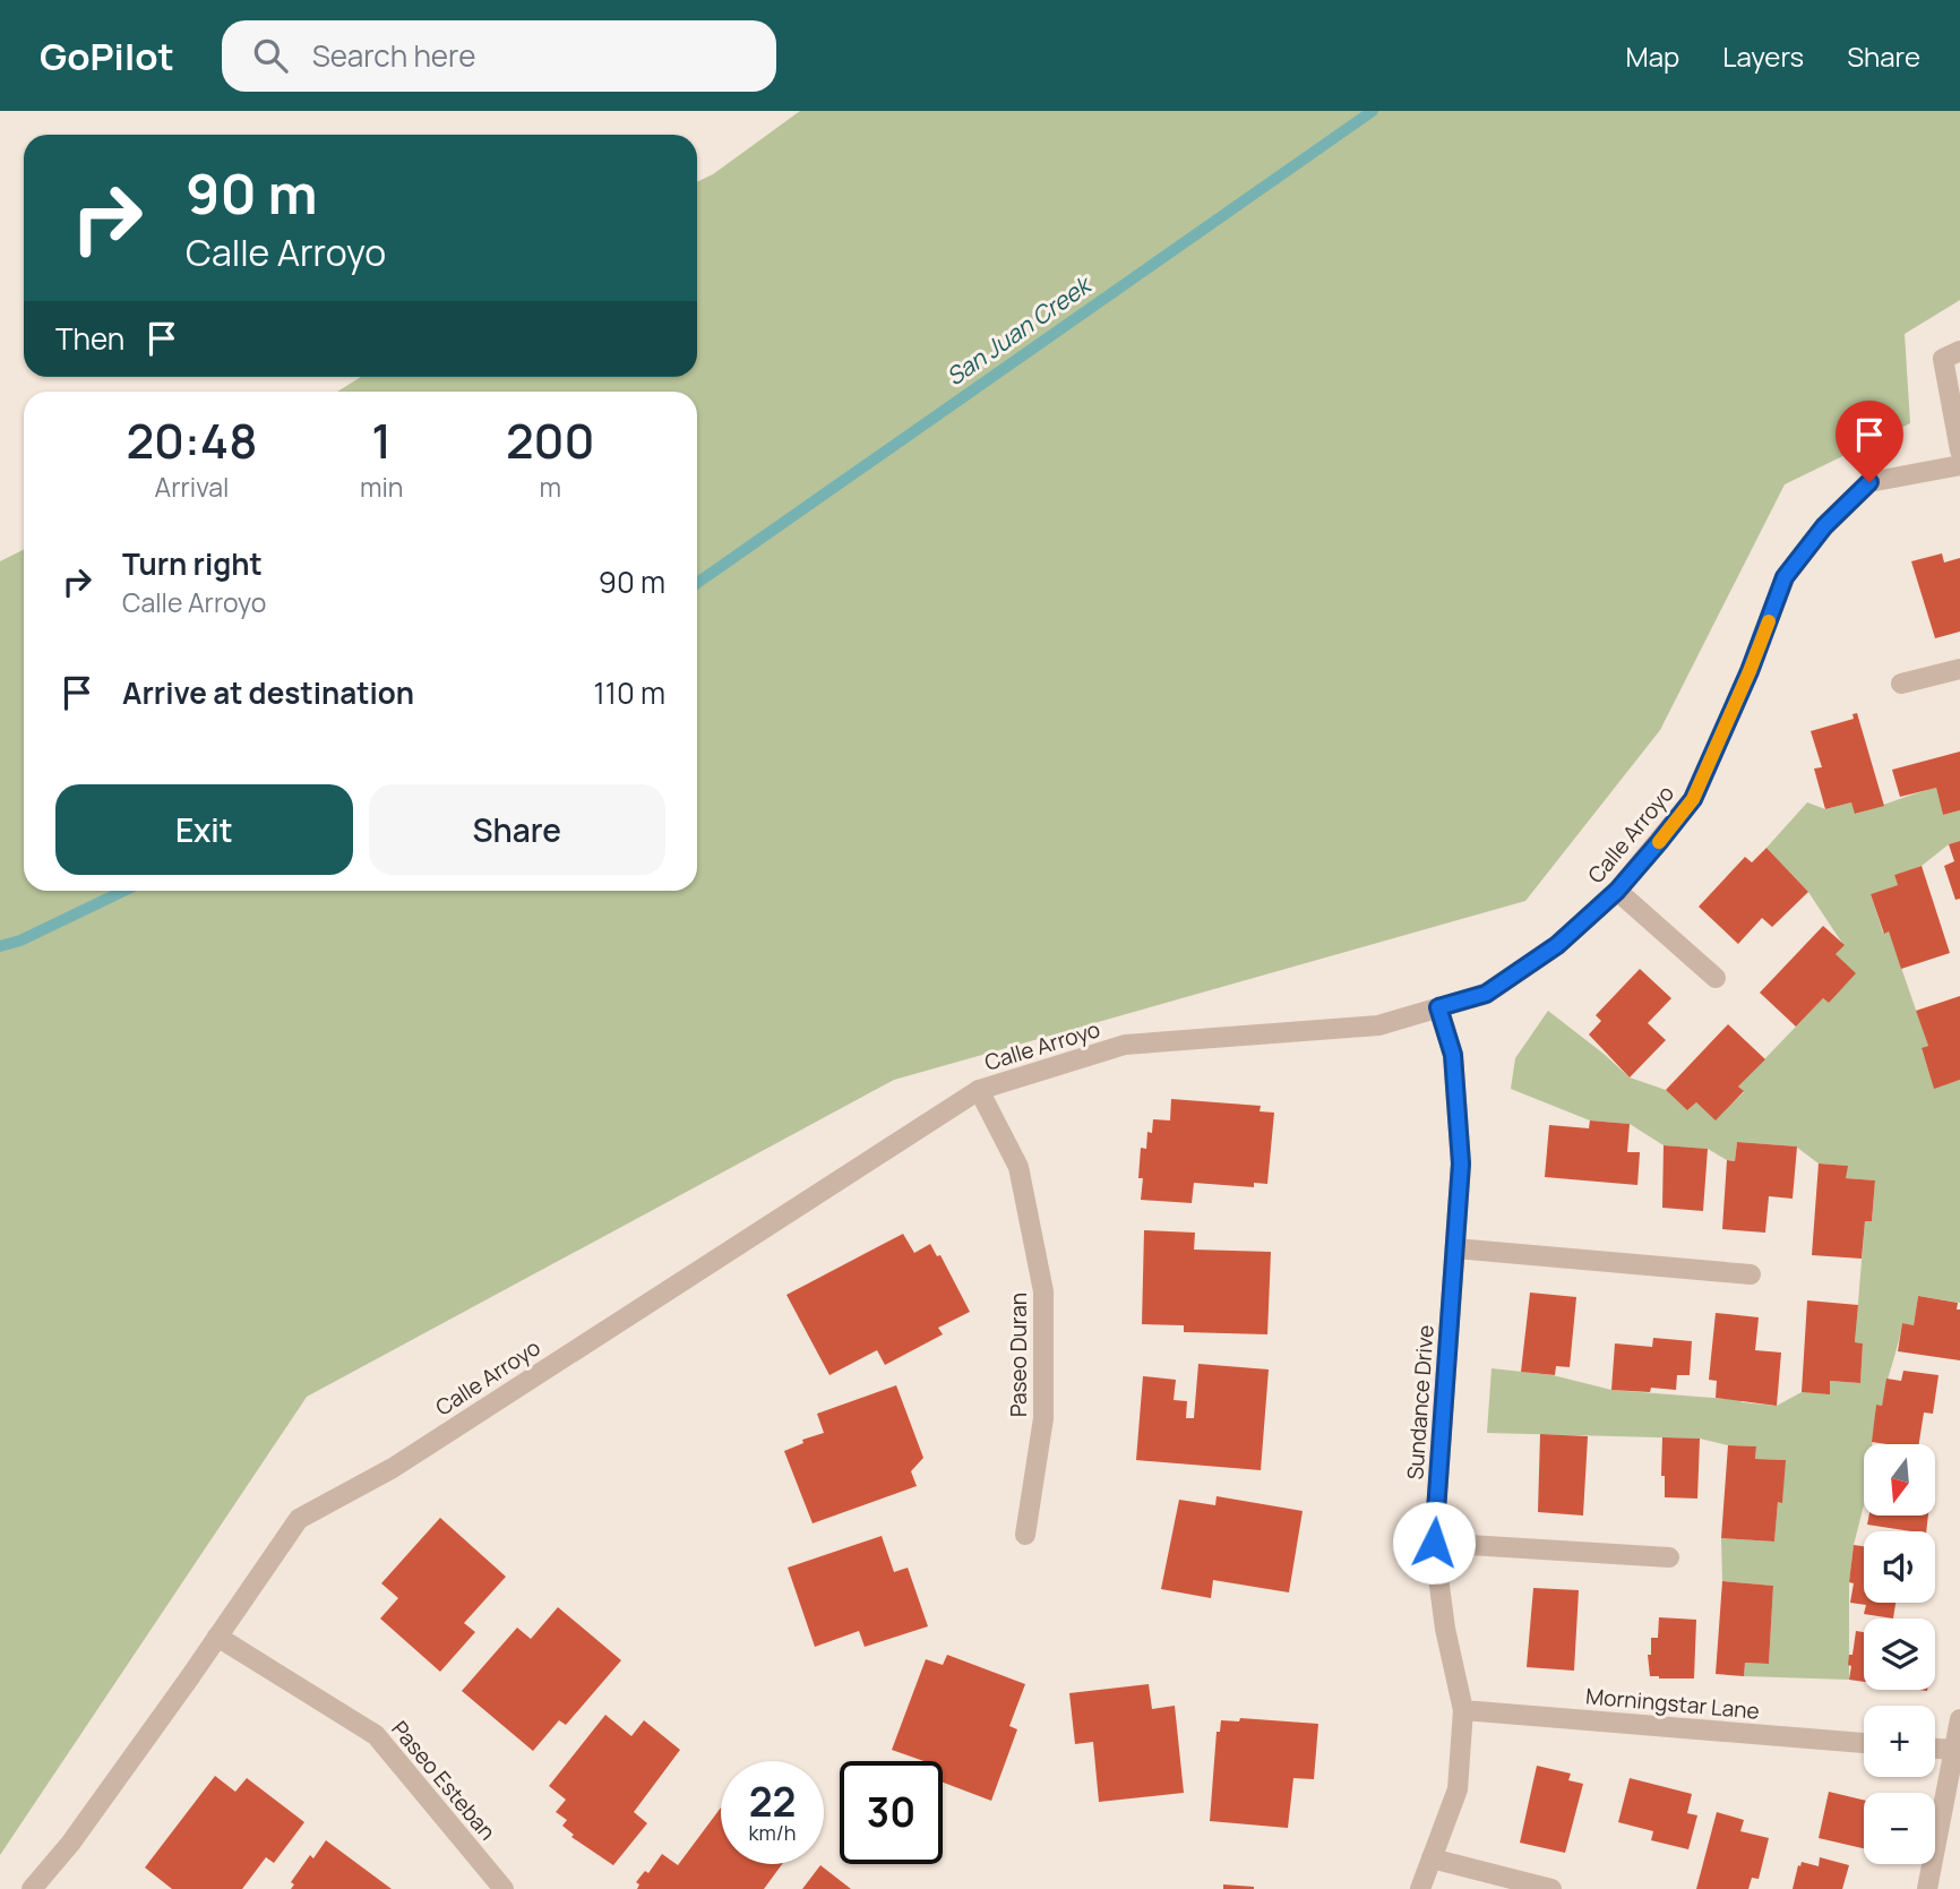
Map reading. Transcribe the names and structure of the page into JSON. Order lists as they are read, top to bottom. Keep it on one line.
{"streets":{"street":["Calle Arroyo","Paseo Duran","Sundance Drive","Morningstar Lane","Paseo Esteban"]},"crossings":[["Calle Arroyo","Paseo Duran"],["Calle Arroyo","Sundance Drive"],["Calle Arroyo","Paseo Esteban"],["Sundance Drive","Morningstar Lane"]],"water":["San Juan Creek"],"north":"bottom","page":{"header":"GoPilot","search":"Search here","nav":["Map","Layers","Share"],"turn":["90 m","Calle Arroyo"],"then":"Then","eta":["20:48","Arrival","1","min","200","m"],"list":[{"name":"Turn right","note":"Calle Arroyo","value":"90 m"},{"name":"Arrive at destination","value":"110 m"}],"buttons":["Exit","Share"],"map_buttons":["+","−"],"speed":"22 km/h","limit":"30"}}
